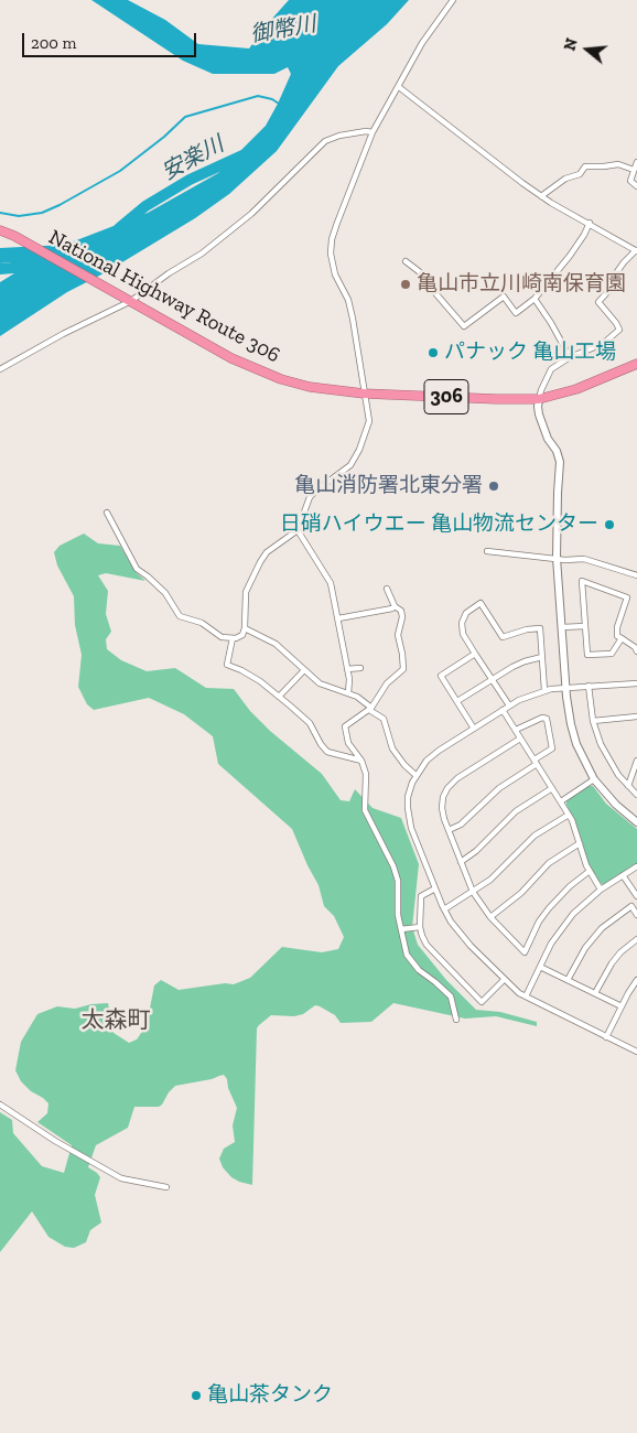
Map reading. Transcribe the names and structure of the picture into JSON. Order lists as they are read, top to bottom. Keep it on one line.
{"streets":{"highway":["National Highway Route 306","306"]},"districts":["太森町"],"water":["御幣川","安楽川"],"places":["亀山市立川崎南保育園","パナック 亀山工場","亀山消防署北東分署","日硝ハイウエー 亀山物流センター","亀山茶タンク"],"scale_bar":"200 m","north":"left"}
